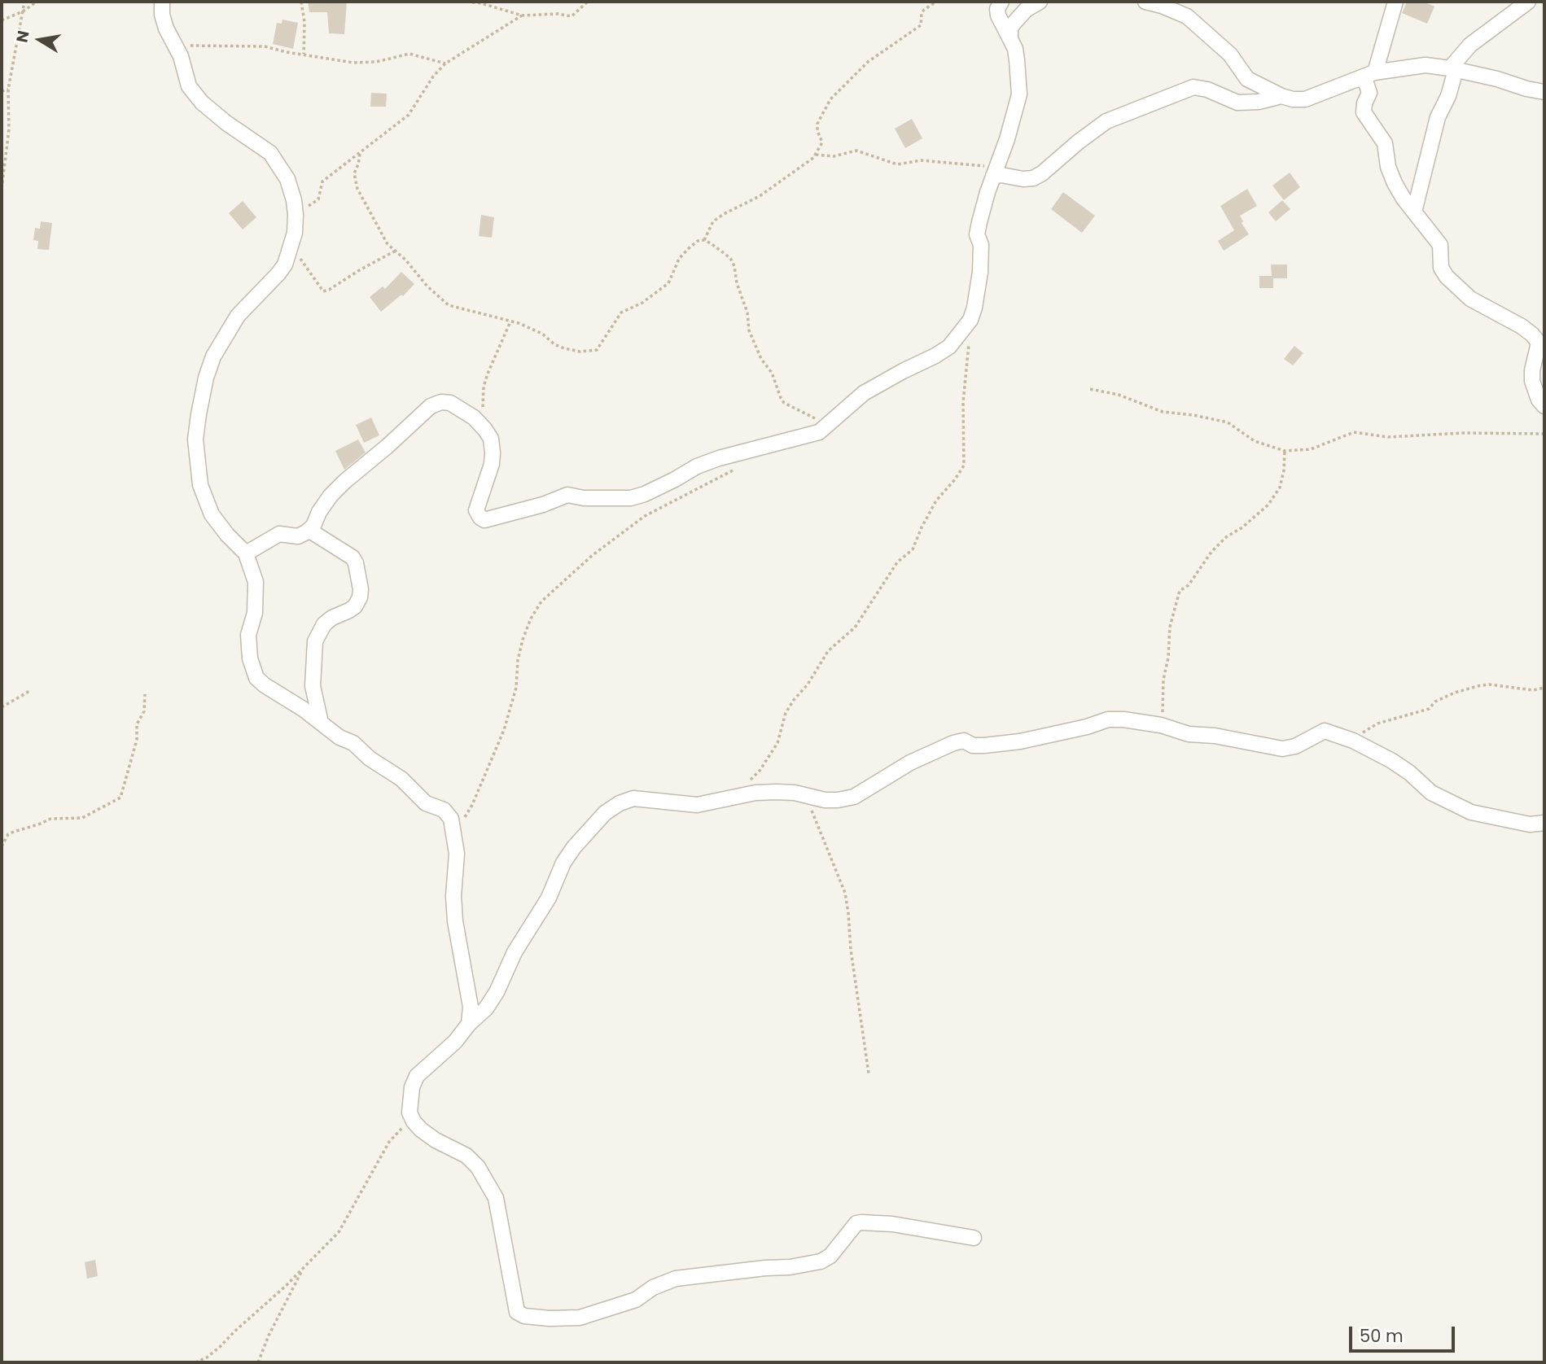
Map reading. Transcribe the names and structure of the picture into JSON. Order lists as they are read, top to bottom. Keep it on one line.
{"scale_bar":"50 m","north":"left"}
